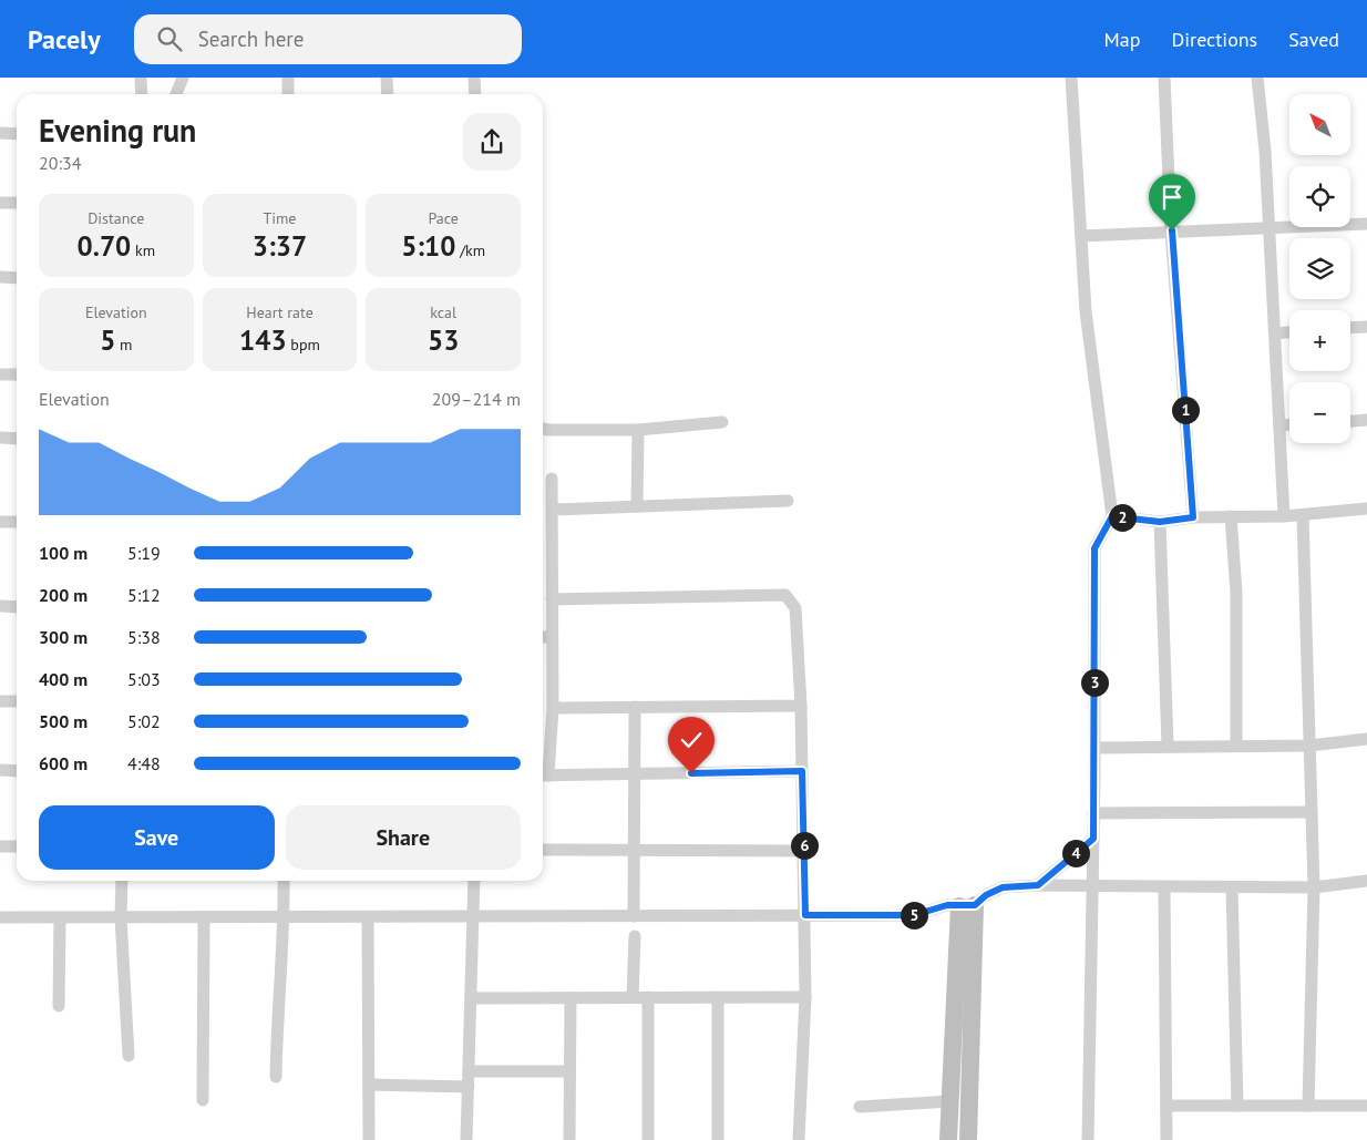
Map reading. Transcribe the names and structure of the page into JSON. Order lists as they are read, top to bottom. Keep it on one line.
{"north":"top left","page":{"header":"Pacely","search":"Search here","nav":["Map","Directions","Saved"],"map_buttons":["+","−"],"heading":["Evening run","20:34"],"stats":[["Distance","0.70 km"],["Time","3:37"],["Pace","5:10 /km"],["Elevation","5 m"],["Heart rate","143 bpm"],["kcal","53"]],"chart":["Elevation","209–214 m"],"pins":["1","2","3","6","4","5"],"list":[{"name":"100 m","note":"5:19"},{"name":"200 m","note":"5:12"},{"name":"300 m","note":"5:38"},{"name":"400 m","note":"5:03"},{"name":"500 m","note":"5:02"},{"name":"600 m","note":"4:48"}],"buttons":["Save","Share"]}}
